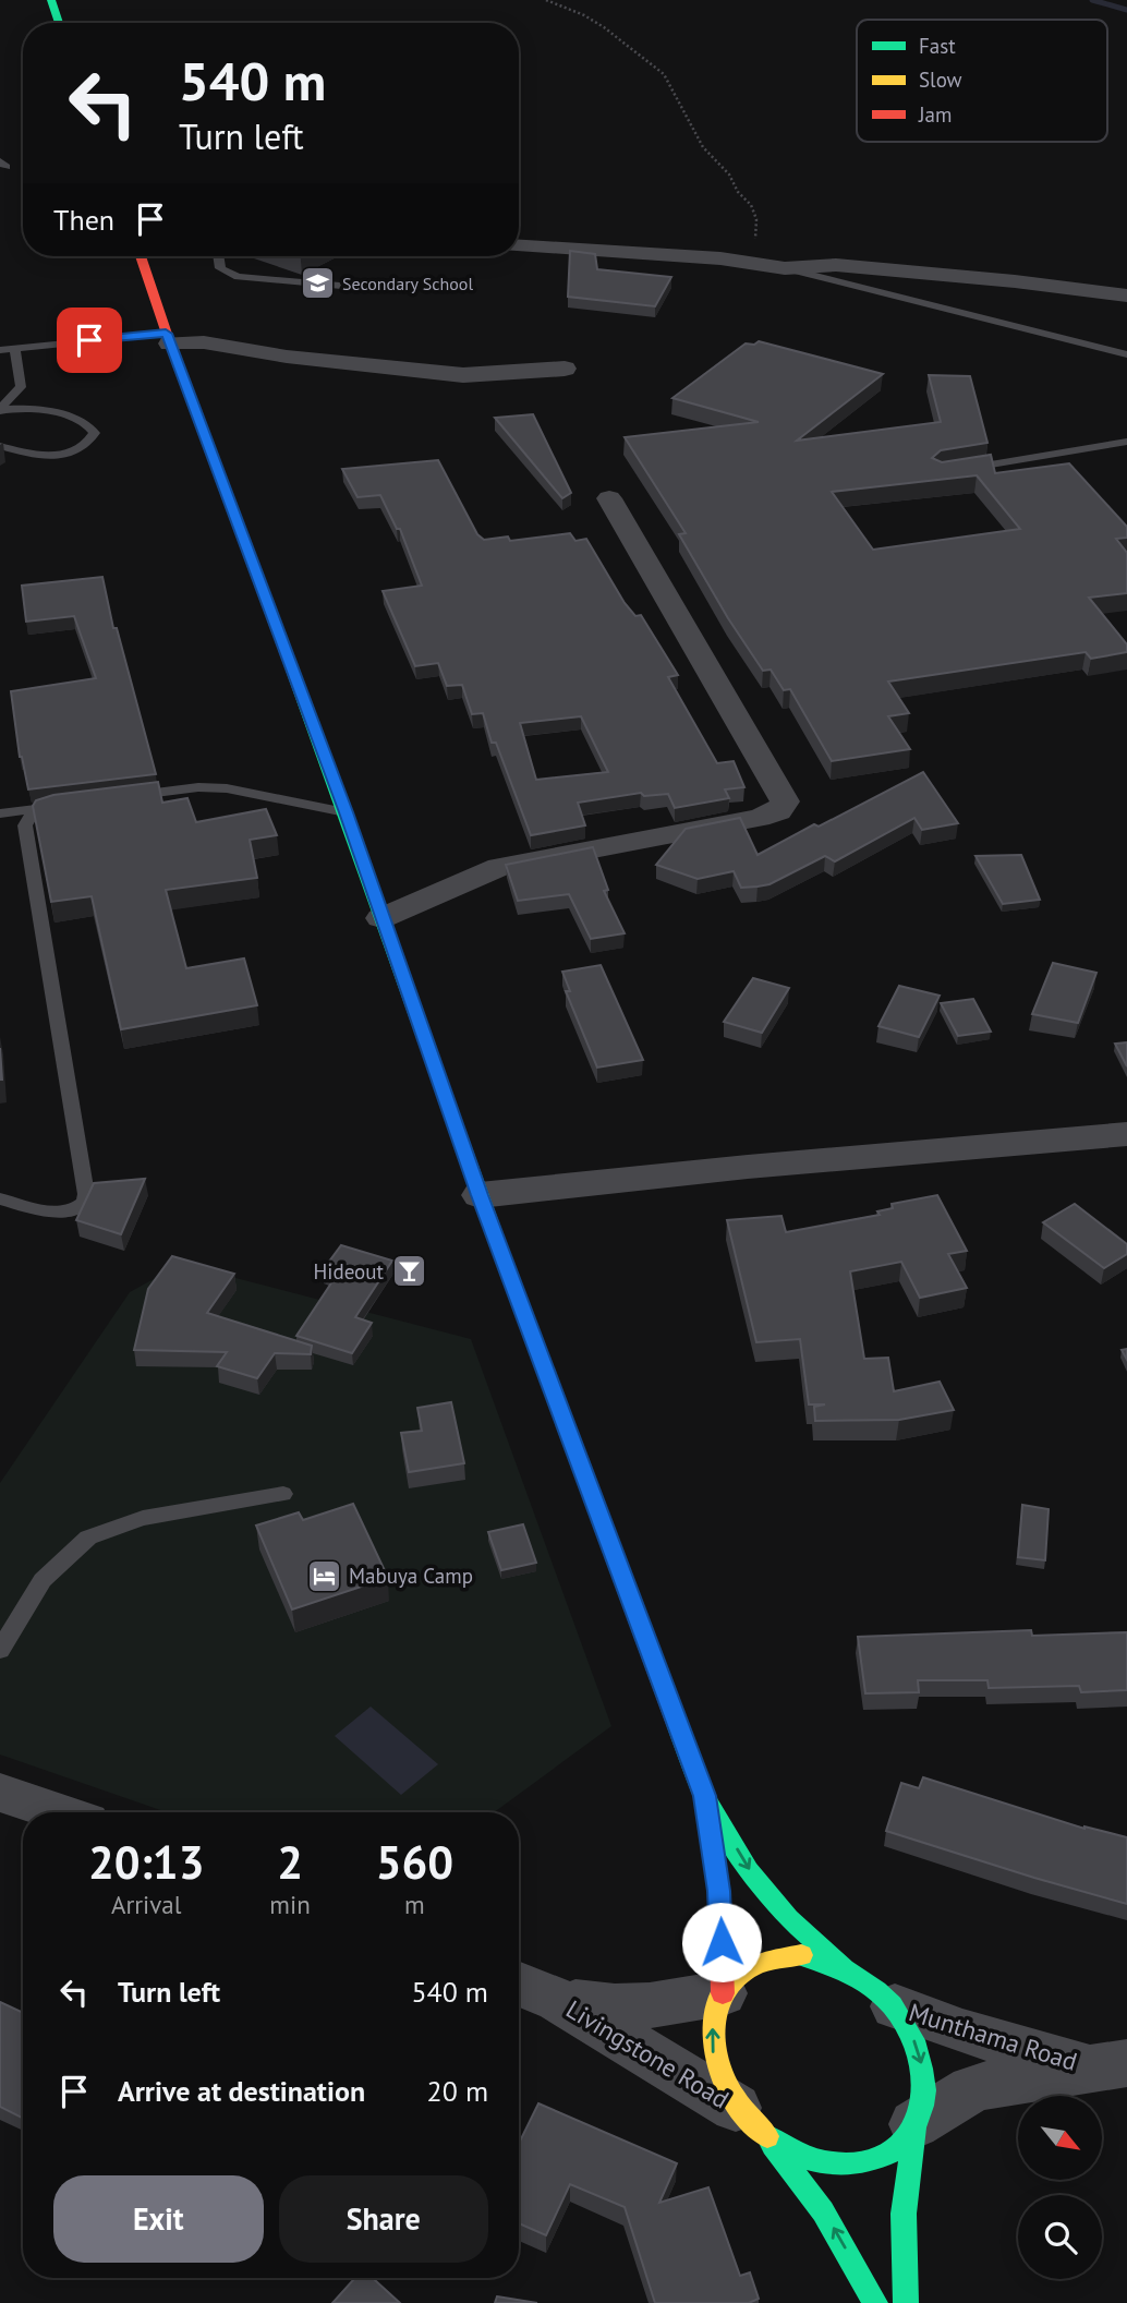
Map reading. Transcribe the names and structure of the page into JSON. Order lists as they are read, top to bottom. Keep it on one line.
{"streets":{"street":["Munthama Road","Livingstone Road"]},"crossings":[["Munthama Road","Livingstone Road"]],"places":{"school or university":["Secondary School"],"bar":["Hideout"],"hotel":["Mabuya Camp"]},"legend":["Fast","Slow","Jam"],"north":"bottom right","page":{"turn":["540 m","Turn left"],"then":"Then","eta":["20:13","Arrival","2","min","560","m"],"list":[{"name":"Turn left","value":"540 m"},{"name":"Arrive at destination","value":"20 m"}],"buttons":["Exit","Share"]}}
